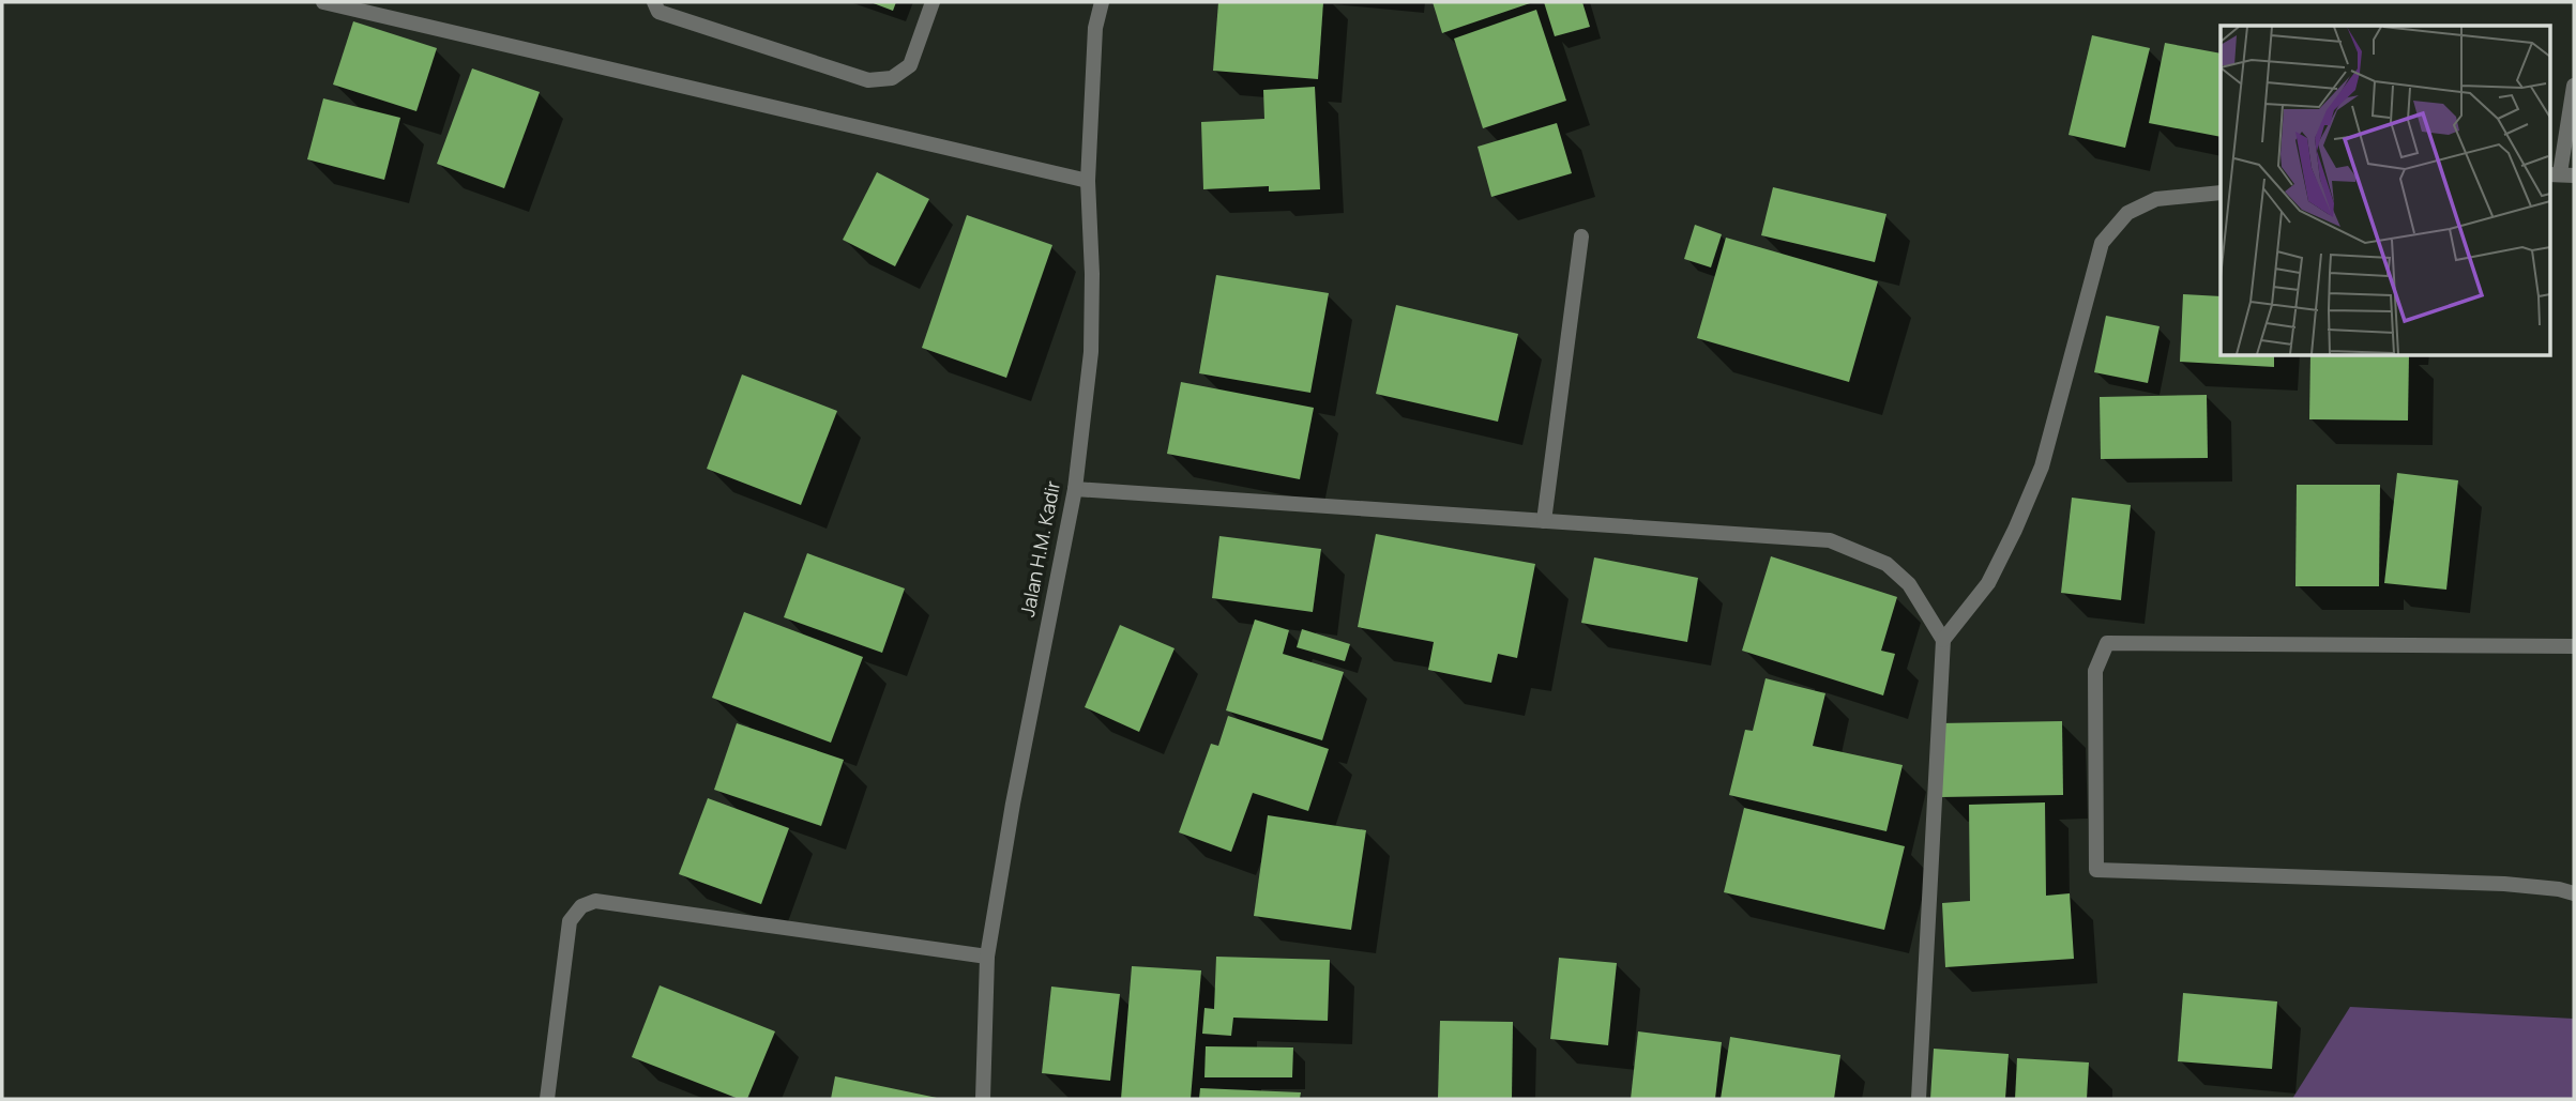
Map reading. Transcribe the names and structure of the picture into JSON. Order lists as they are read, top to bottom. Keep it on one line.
{"streets":{"street":["Jalan H.M. Kadir"]}}
